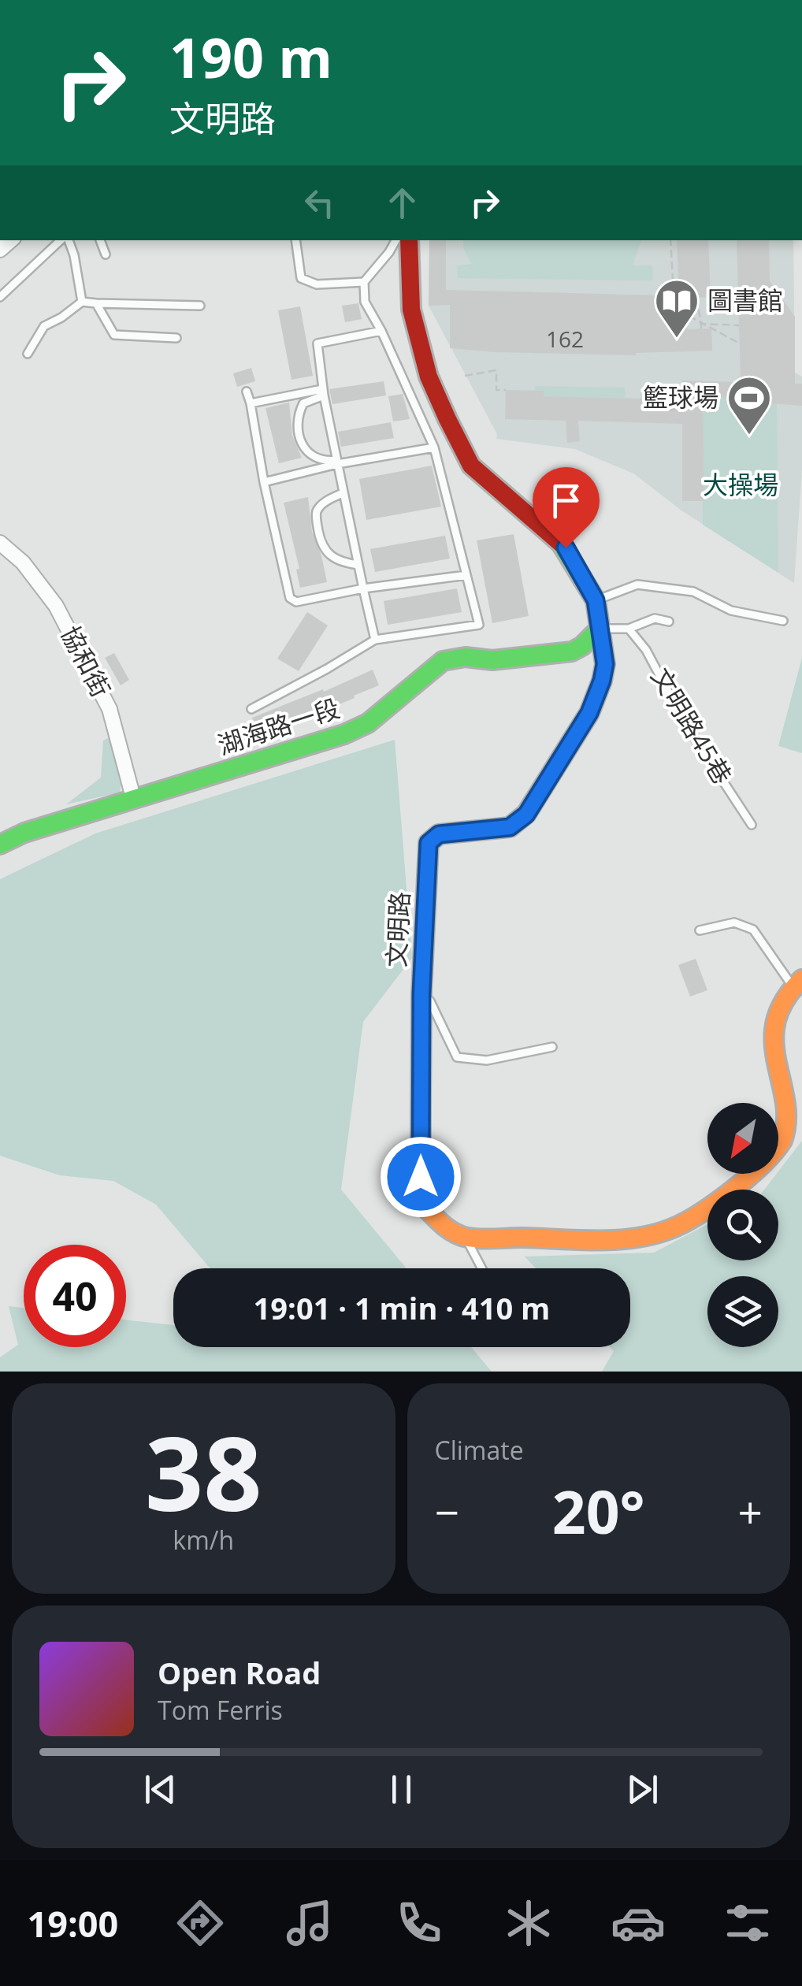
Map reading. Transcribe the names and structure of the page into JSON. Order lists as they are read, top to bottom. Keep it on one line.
{"streets":{"street":["協和街","湖海路一段","文明路"],"lane":["文明路45巷"]},"crossings":[["協和街","湖海路一段"],["湖海路一段","文明路"]],"parks":["大操場"],"places":{"library":["圖書館"],"sports":["籃球場"]},"house_numbers":["162"],"north":"bottom left","page":{"turn":["190 m","文明路"],"limit":"40","trip":"19:01 · 1 min · 410 m","tile":[["38","km/h"],"Climate"],"heat":["−","20°","+"],"song":["Open Road","Tom Ferris"],"tabs":"19:00"}}
